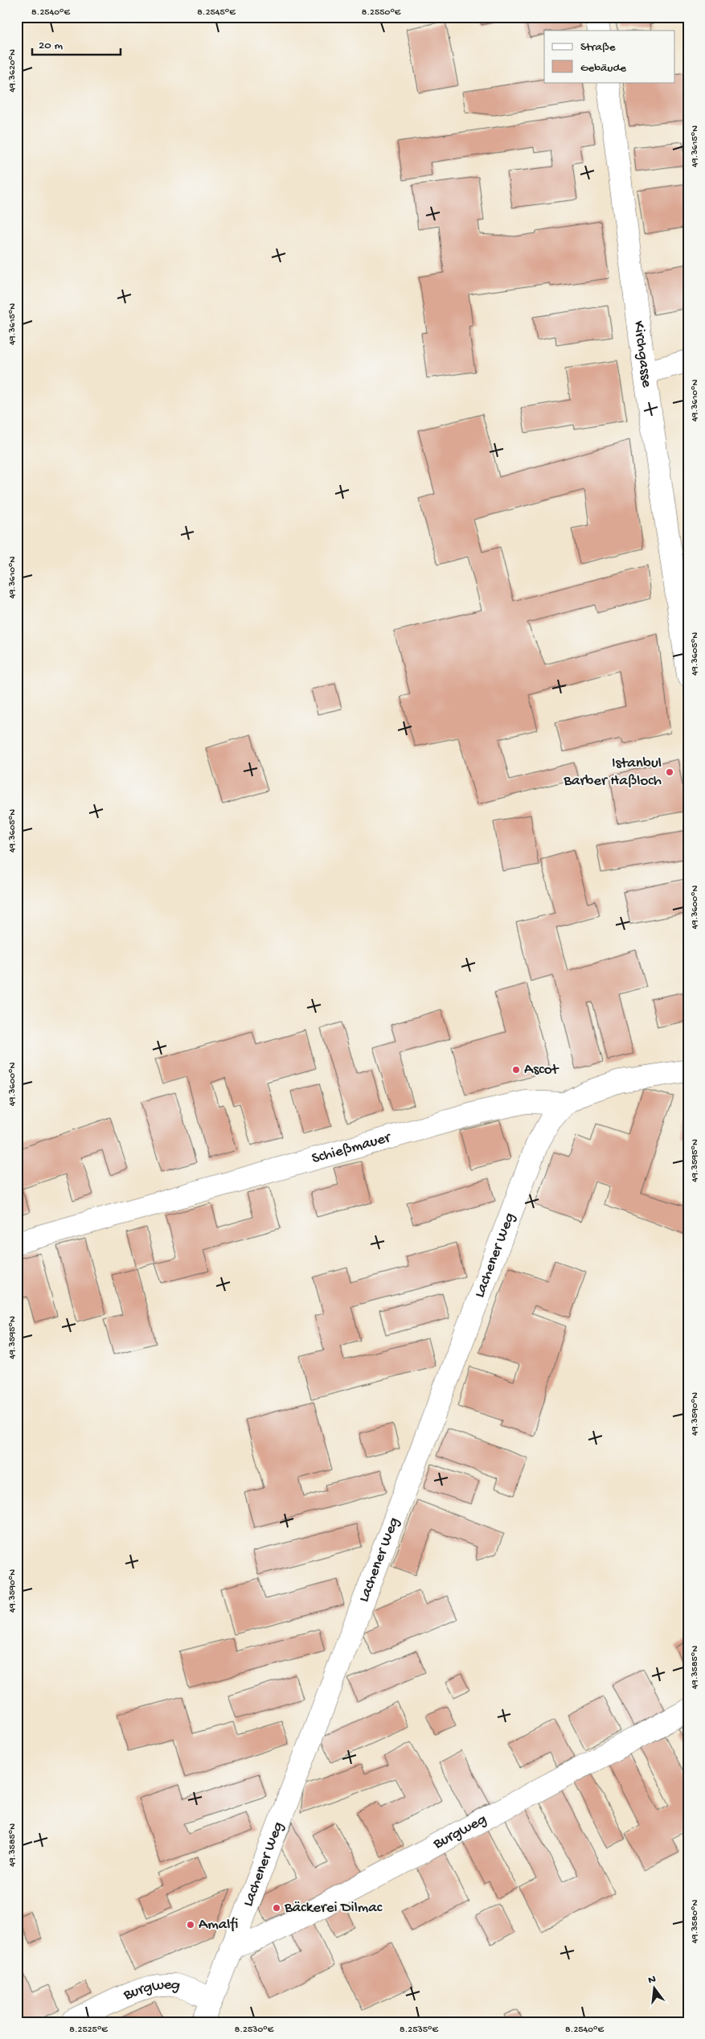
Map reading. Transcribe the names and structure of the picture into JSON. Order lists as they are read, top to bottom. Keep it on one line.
{"streets":{"street":["Kirchgasse","Schießmauer","Lachener Weg","Burgweg"]},"crossings":[["Schießmauer","Lachener Weg"],["Lachener Weg","Burgweg"]],"places":["Istanbul Barber Haßloch","Ascot","Bäckerei Dilmac","Amalfi"],"legend":["Straße","Gebäude"],"scale_bar":"20 m","north":"top","coordinates":["8.2540°E","8.2545°E","8.2550°E","49.3620°N","49.3615°N","49.3610°N","49.3605°N","49.3600°N","49.3595°N","49.3590°N","49.3585°N","49.3580°N","8.2525°E","8.2530°E","8.2535°E"]}
